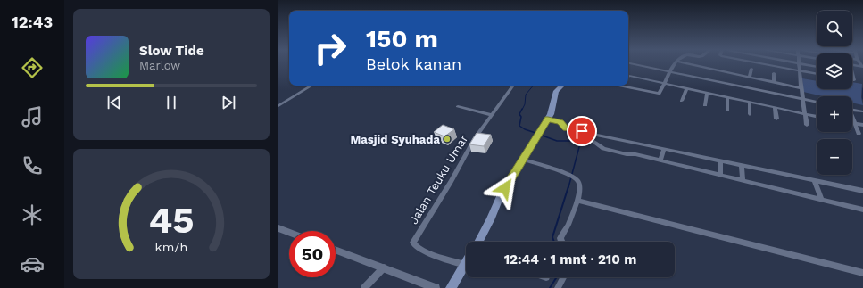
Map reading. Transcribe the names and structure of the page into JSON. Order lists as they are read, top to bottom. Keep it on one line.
{"streets":{"street":["Jalan Teuku Umar"]},"places":["Masjid Syuhada"],"page":{"tabs":"12:43","map_buttons":["+","−"],"turn":["150 m","Belok kanan"],"song":["Slow Tide","Marlow"],"limit":"50","trip":"12:44 · 1 mnt · 210 m","gauge":["45","km/h"]}}
